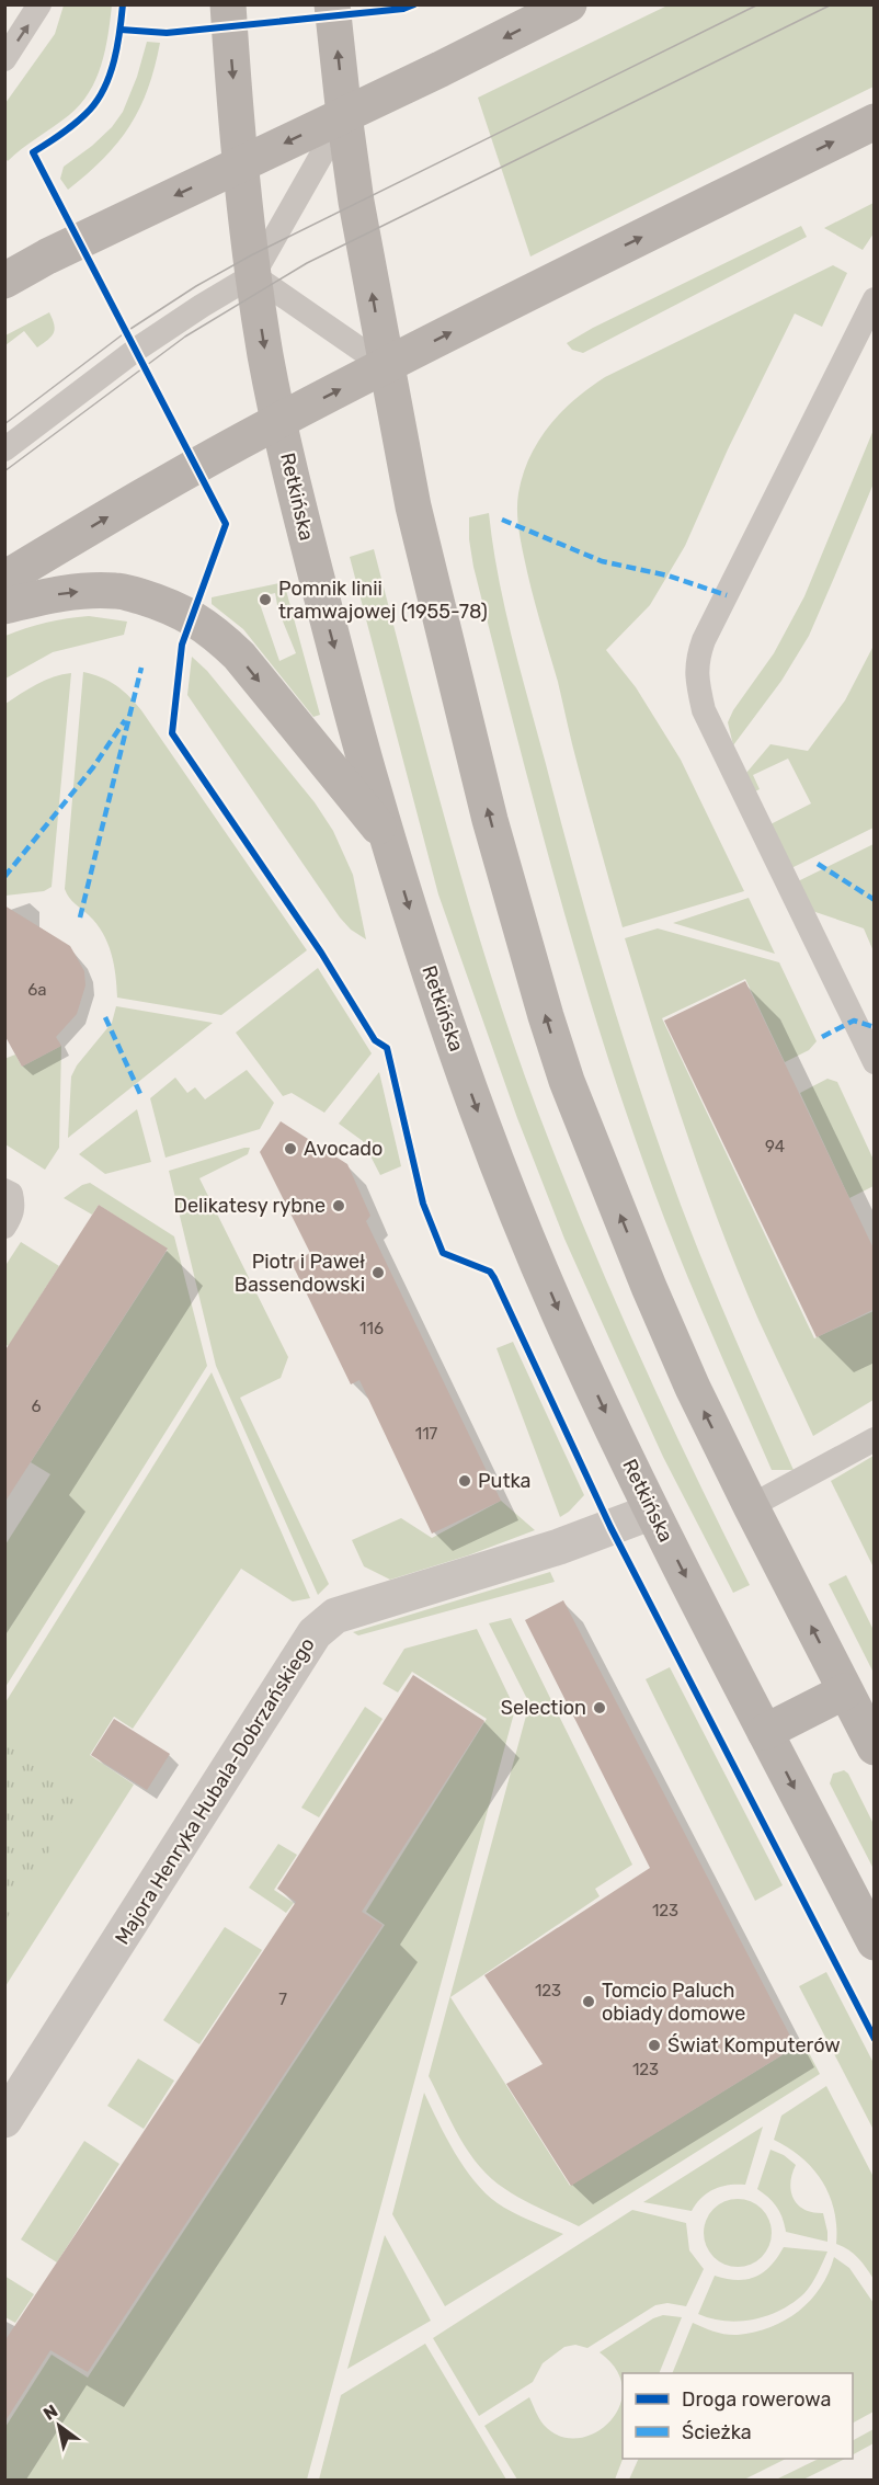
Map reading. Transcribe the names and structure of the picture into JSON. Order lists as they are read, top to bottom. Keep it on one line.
{"streets":{"street":["Retkińska","Majora Henryka Hubala-Dobrzańskiego"]},"crossings":[["Retkińska","Majora Henryka Hubala-Dobrzańskiego"]],"places":["Pomnik linii tramwajowej (1955-78)","Avocado","Delikatesy rybne","Piotr i Paweł Bassendowski","Putka","Selection","Tomcio Paluch obiady domowe","Świat Komputerów"],"house_numbers":["6a","94","116","6","117","123","123","7","123"],"legend":["Droga rowerowa","Ścieżka"],"north":"top left"}
